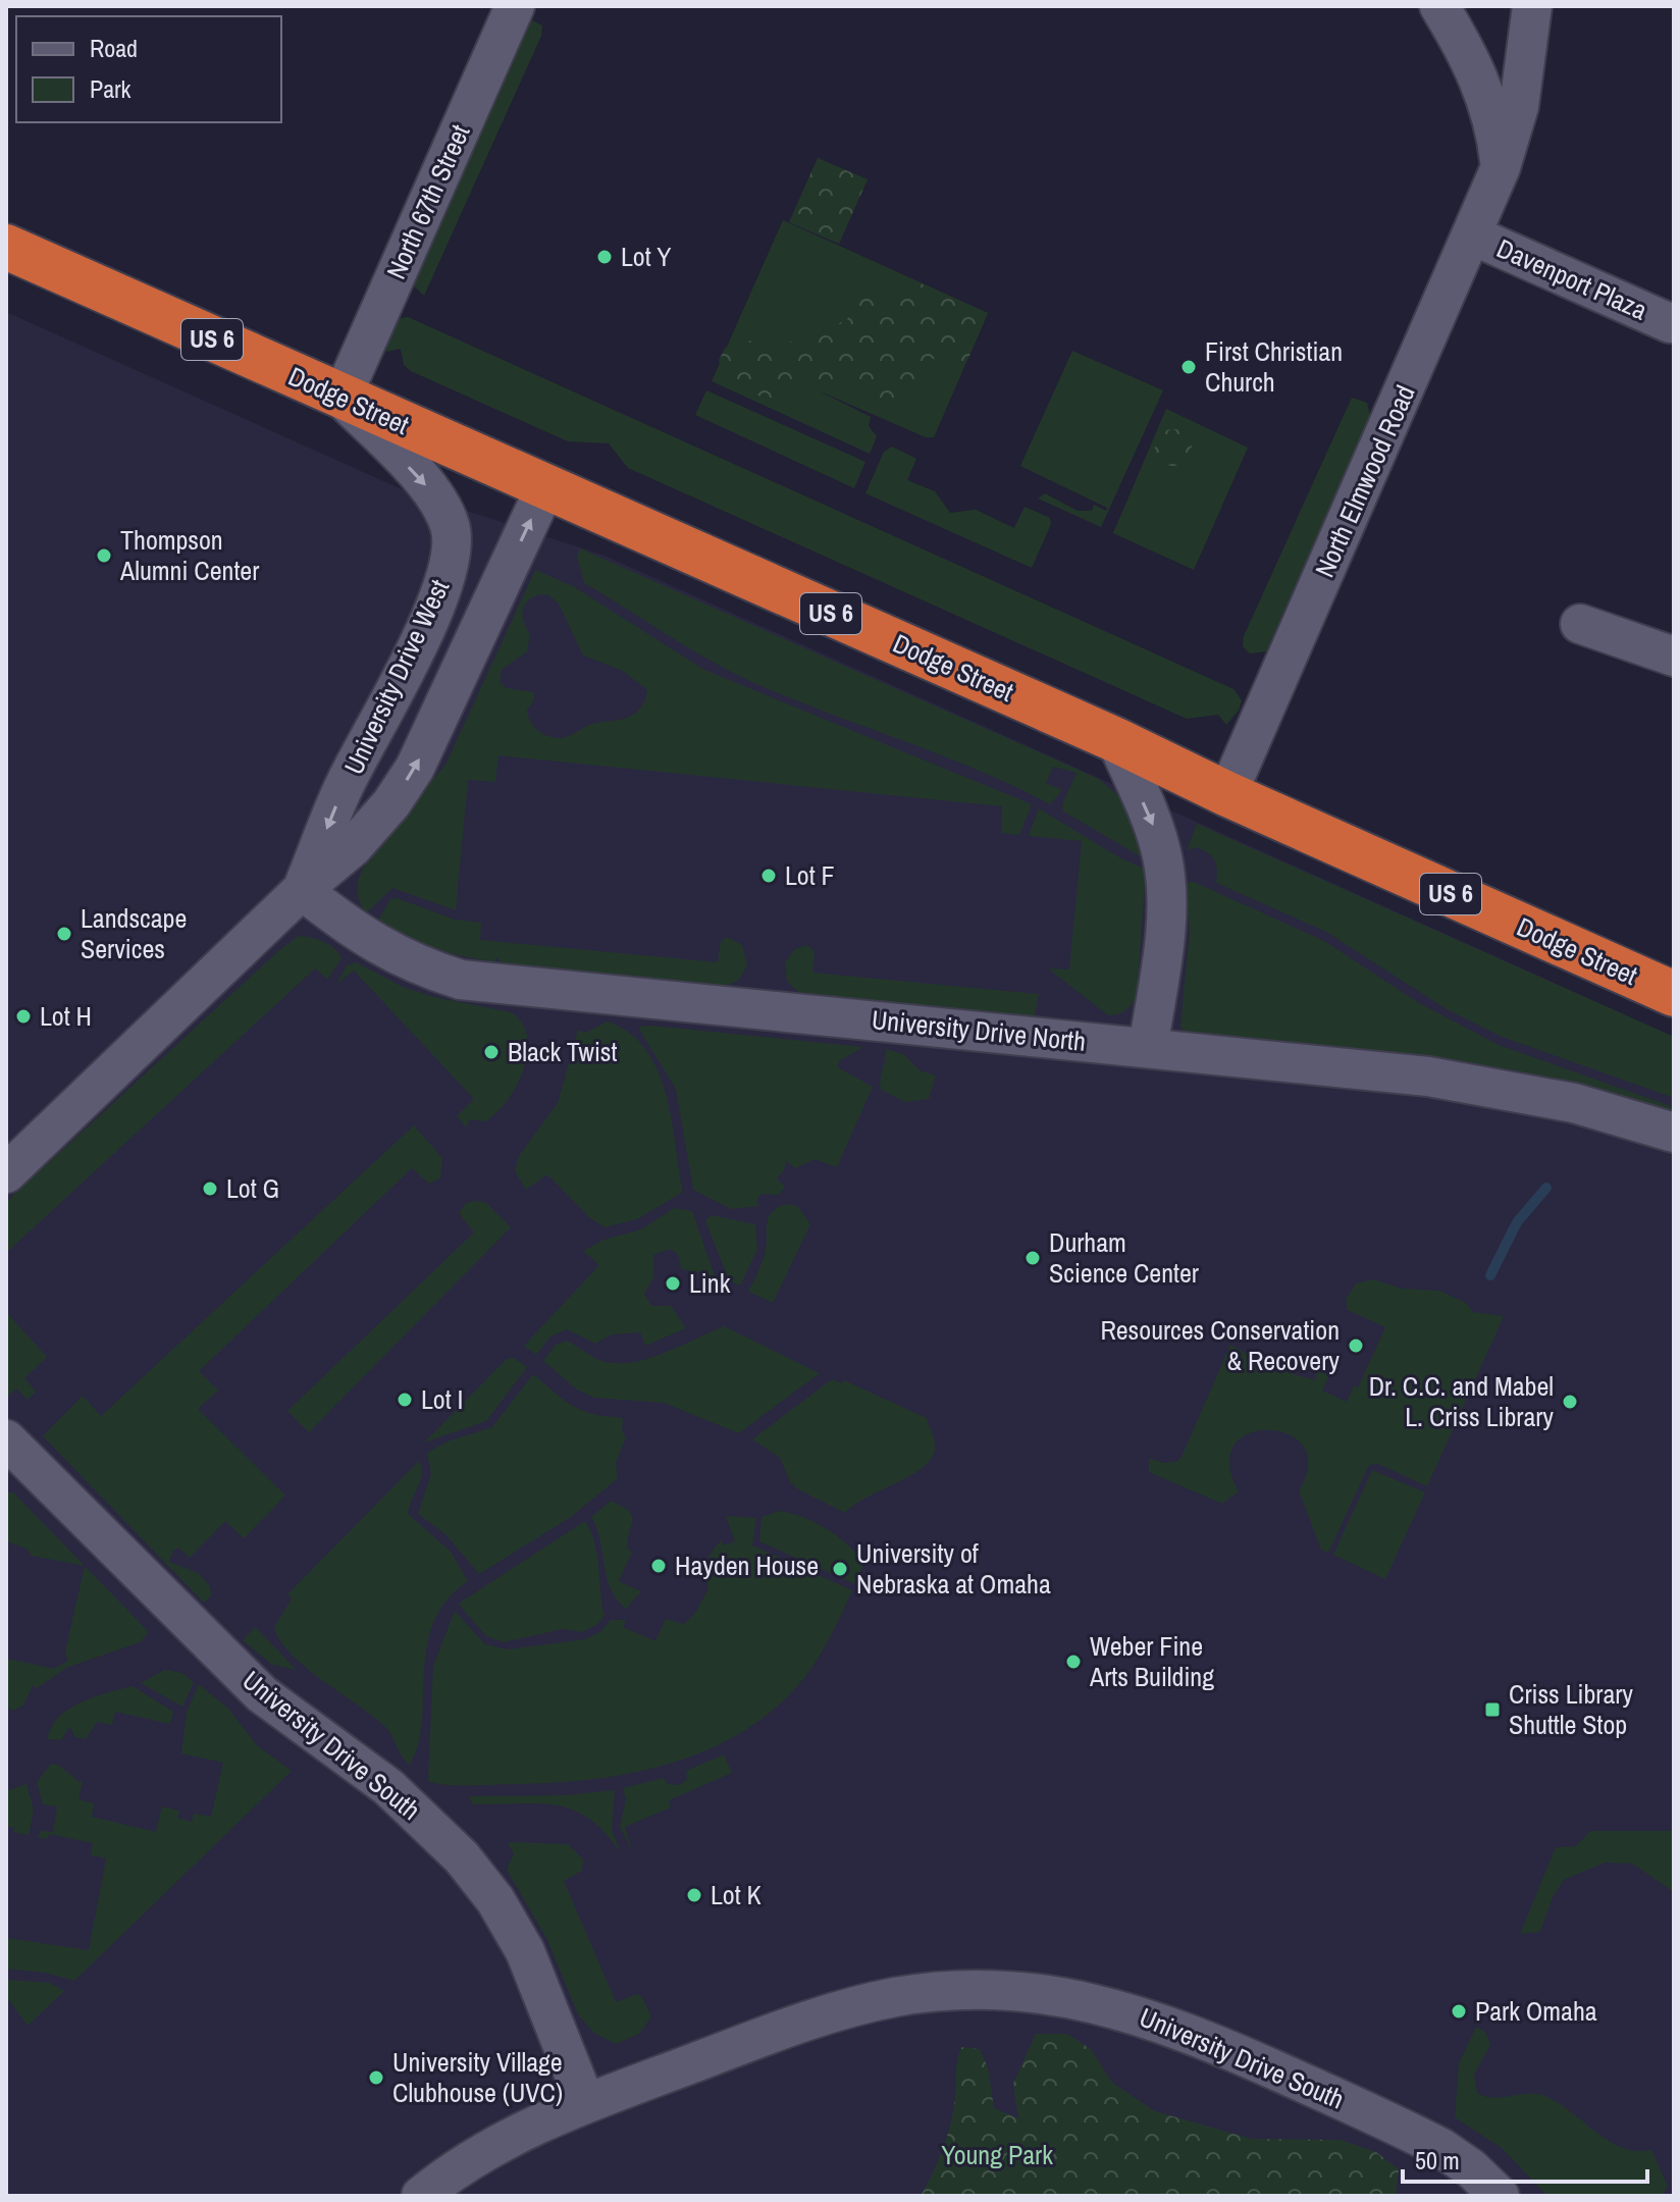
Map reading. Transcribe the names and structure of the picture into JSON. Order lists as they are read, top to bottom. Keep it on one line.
{"streets":{"highway":["US 6","Dodge Street"],"street":["North 67th Street","Davenport Plaza","North Elmwood Road","University Drive West","University Drive North","University Drive South"]},"crossings":[["North 67th Street","Dodge Street"],["North 67th Street","University Drive West"],["Davenport Plaza","North Elmwood Road"],["Dodge Street","North Elmwood Road"],["Dodge Street","University Drive West"],["University Drive West","University Drive North"]],"parks":["Young Park"],"places":{"other":["Lot Y","First Christian Church","Thompson Alumni Center","Lot F","Landscape Services","Lot H","Black Twist","Lot G","Durham Science Center","Link","Resources Conservation & Recovery","Lot I","Dr. C.C. and Mabel L. Criss Library","Hayden House","University of Nebraska at Omaha","Weber Fine Arts Building","Lot K","Park Omaha","University Village Clubhouse (UVC)"],"transit":["Criss Library Shuttle Stop"]},"legend":["Road","Park"],"scale_bar":"50 m"}
